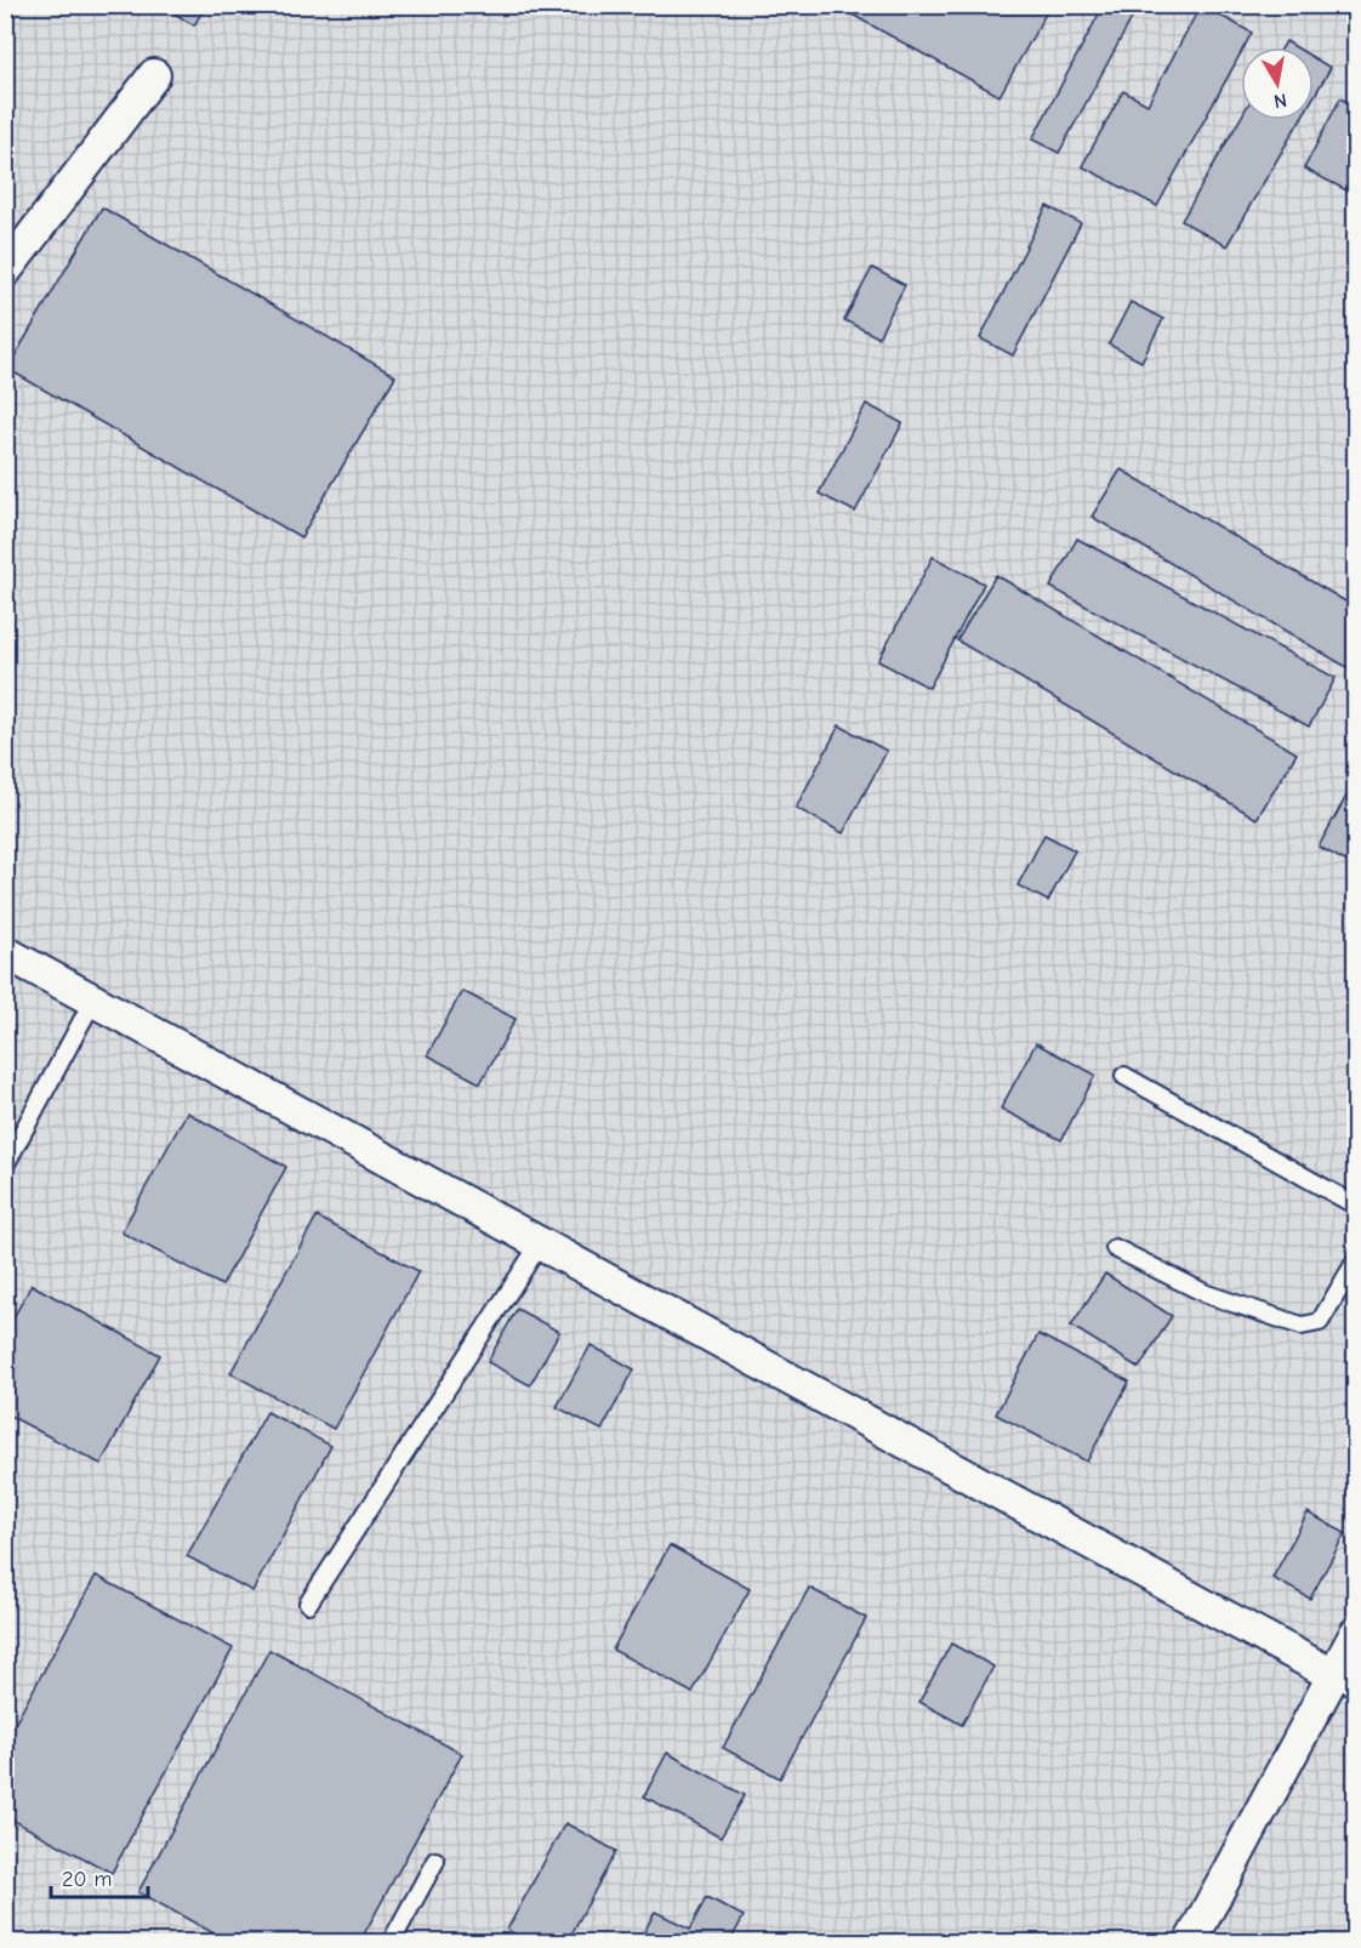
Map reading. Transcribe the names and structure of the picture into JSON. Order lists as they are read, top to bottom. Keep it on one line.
{"scale_bar":"20 m","north":"bottom"}
